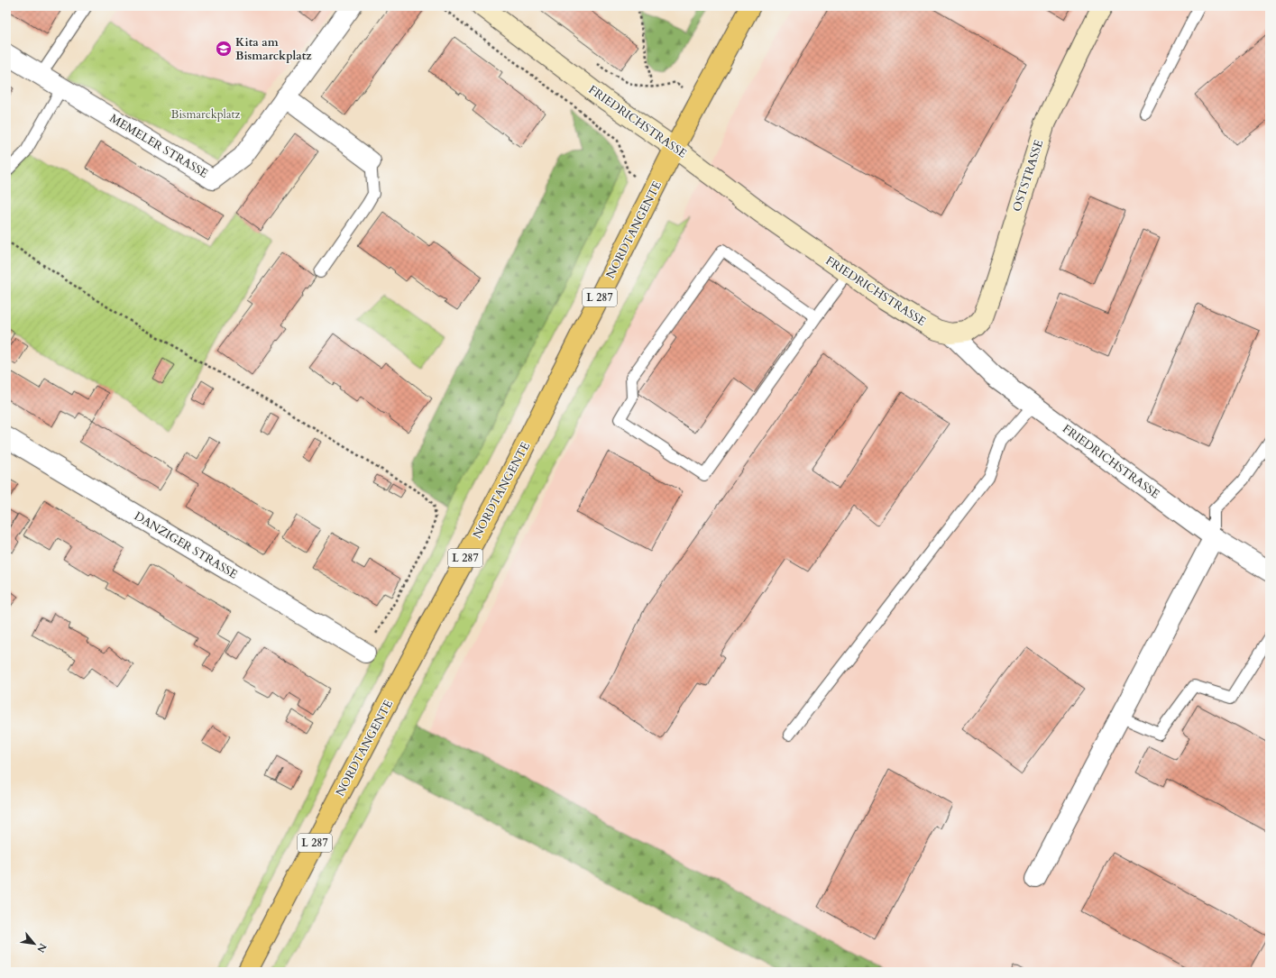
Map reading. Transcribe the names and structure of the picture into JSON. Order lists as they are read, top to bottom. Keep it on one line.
{"streets":{"main road":["NORDTANGENTE","L 287"],"street":["FRIEDRICHSTRASSE","MEMELER STRASSE","OSTSTRASSE","DANZIGER STRASSE"]},"crossings":[["FRIEDRICHSTRASSE","OSTSTRASSE"],["FRIEDRICHSTRASSE","NORDTANGENTE"]],"parks":["Bismarckplatz"],"places":{"school or university":["Kita am Bismarckplatz"]},"north":"bottom right"}
